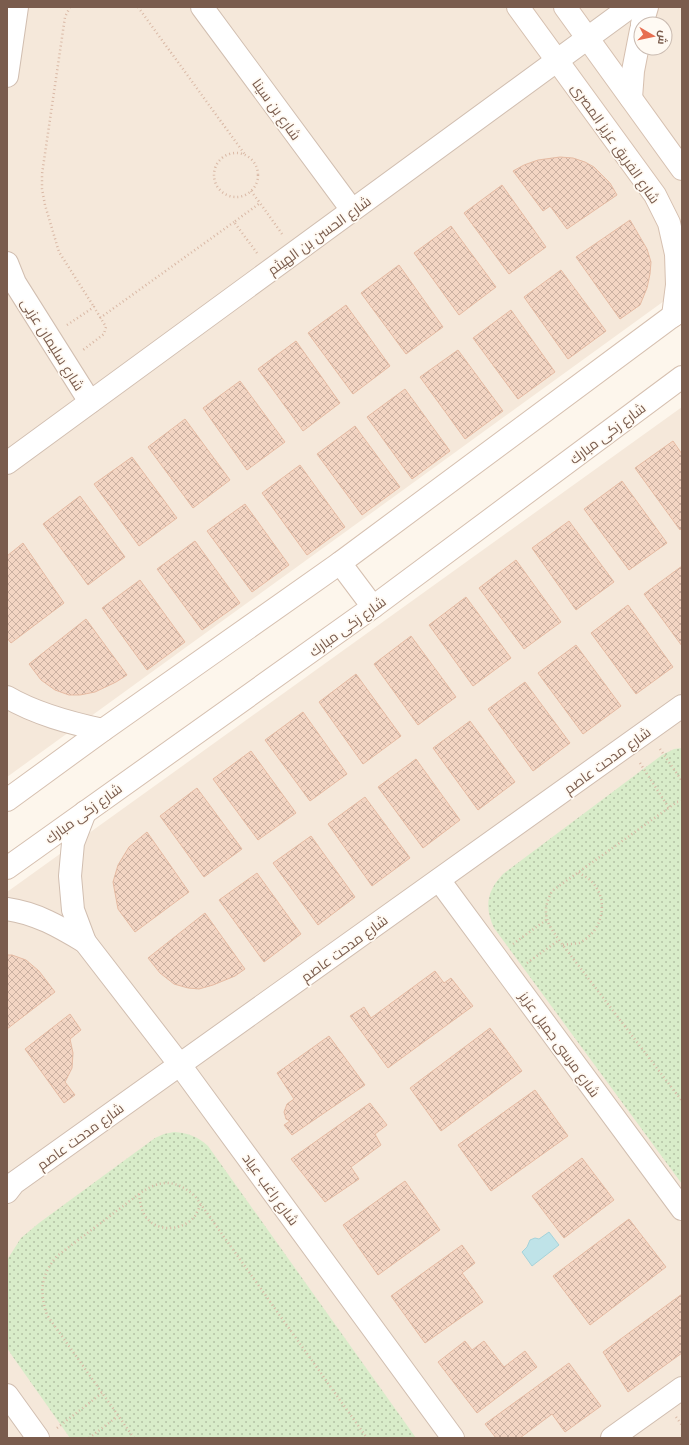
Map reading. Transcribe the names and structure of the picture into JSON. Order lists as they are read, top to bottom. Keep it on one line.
{"streets":{"street":["شارع بن سينا","شارع الفريق عزيز المصرى","شارع الحسن بن الهيثم","شارع سليمان عزبى","شارع زكى مبارك","شارع مدحت عاصم","شارع مرسى جميل عزيز","شارع راغب عياد"]},"crossings":[["شارع بن سينا","شارع الحسن بن الهيثم"],["شارع الفريق عزيز المصرى","شارع الحسن بن الهيثم"],["شارع الحسن بن الهيثم","شارع سليمان عزبى"],["شارع زكى مبارك","شارع راغب عياد"],["شارع مدحت عاصم","شارع مرسى جميل عزيز"],["شارع مدحت عاصم","شارع راغب عياد"]],"north":"right"}
